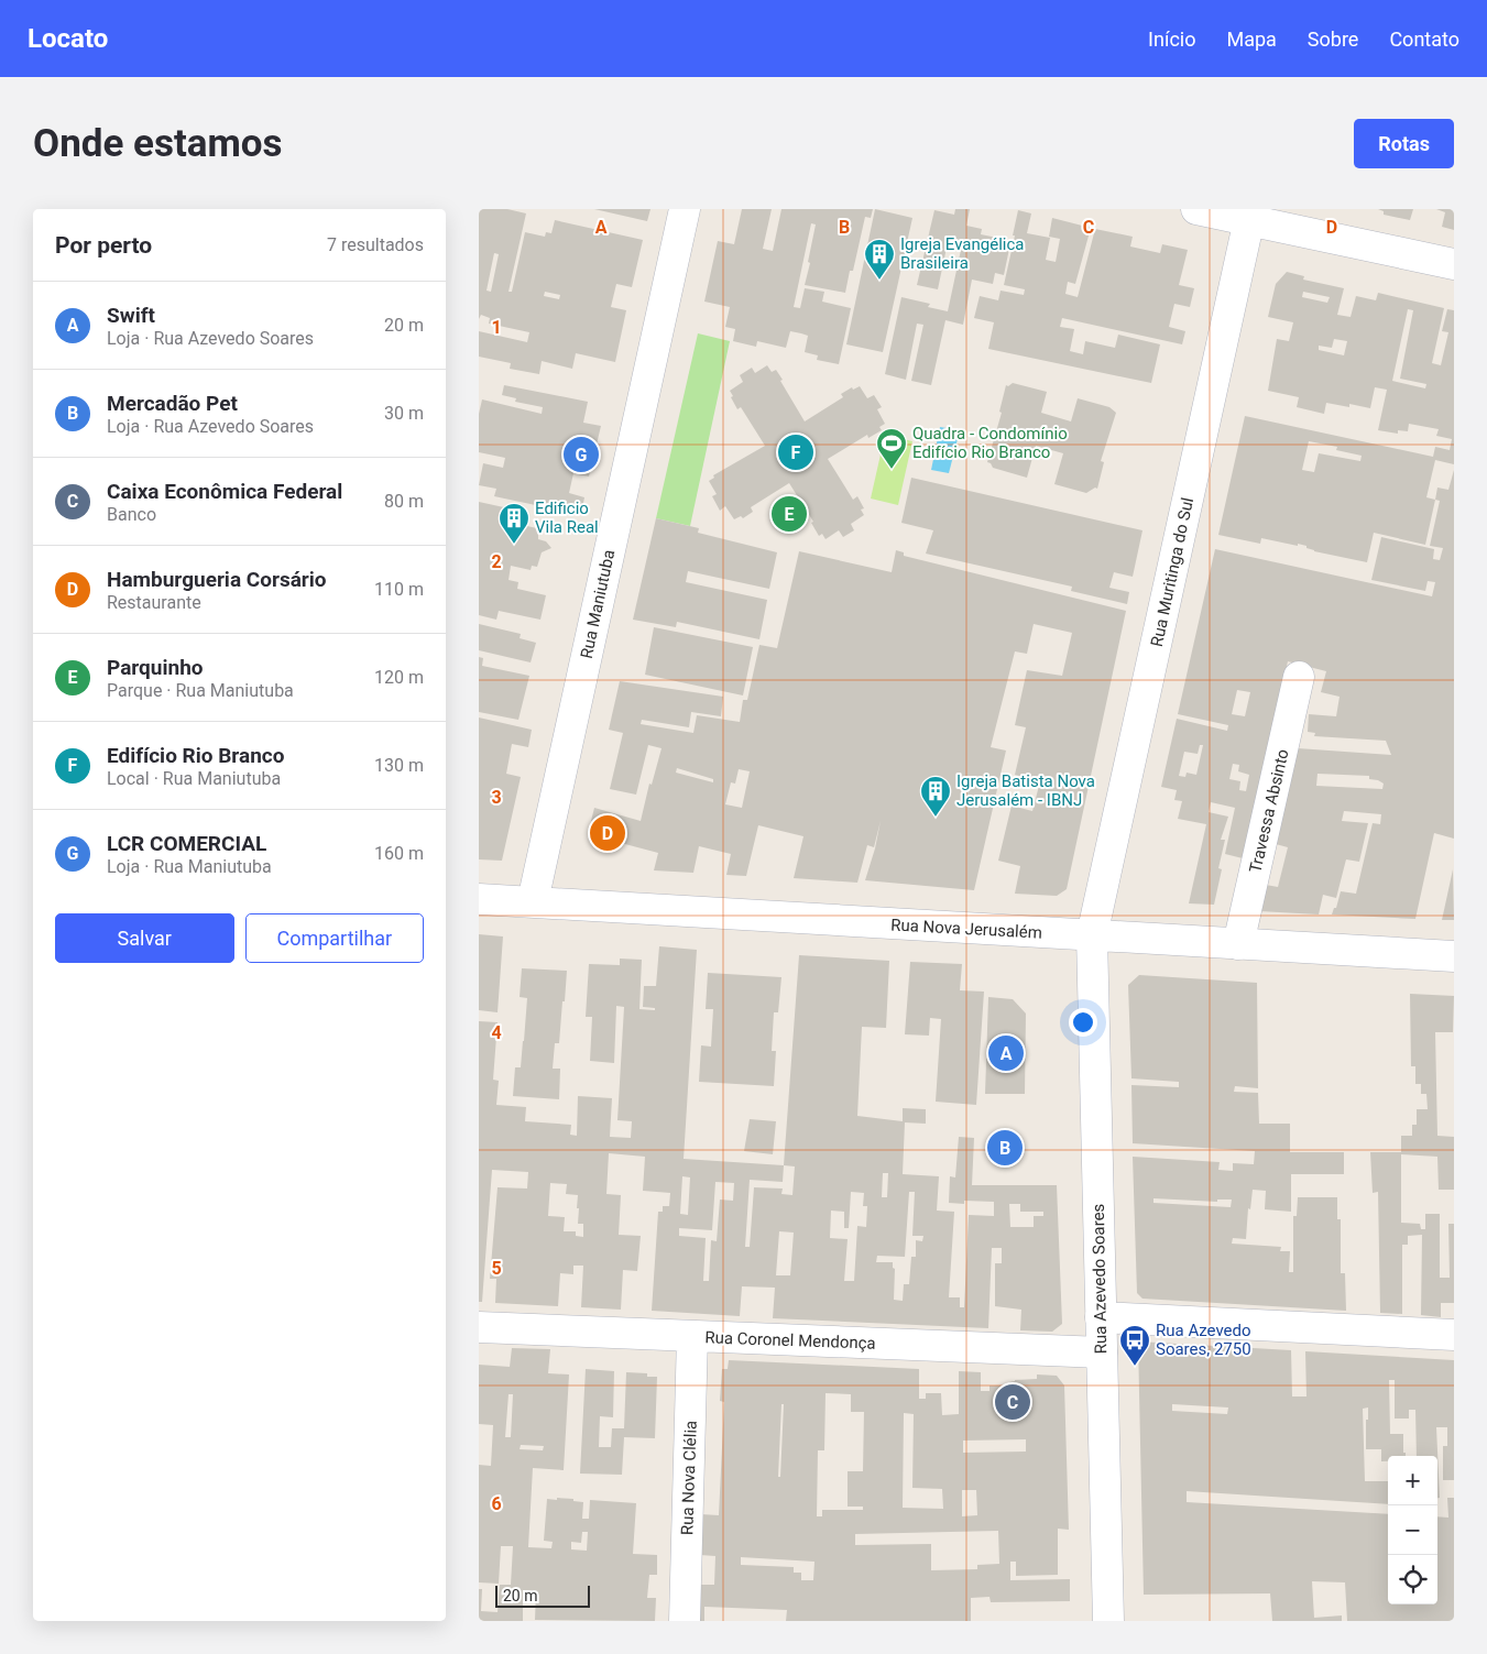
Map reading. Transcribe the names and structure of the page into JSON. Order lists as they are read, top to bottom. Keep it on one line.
{"streets":{"street":["Rua Muritinga do Sul","Rua Maniutuba","Travessa Absinto","Rua Nova Jerusalém","Rua Azevedo Soares","Rua Coronel Mendonça","Rua Nova Clélia"]},"crossings":[["Rua Muritinga do Sul","Rua Nova Jerusalém"],["Rua Muritinga do Sul","Rua Azevedo Soares"],["Rua Maniutuba","Rua Nova Jerusalém"],["Travessa Absinto","Rua Nova Jerusalém"],["Rua Nova Jerusalém","Rua Azevedo Soares"],["Rua Azevedo Soares","Rua Coronel Mendonça"],["Rua Coronel Mendonça","Rua Nova Clélia"]],"places":{"building":["Igreja Evangélica Brasileira","Edificio Vila Real","Igreja Batista Nova Jerusalém - IBNJ"],"sports":["Quadra - Condomínio Edifício Rio Branco"],"bus stop":["Rua Azevedo Soares, 2750"]},"scale_bar":"20 m","page":{"header":"Locato","nav":["Início","Mapa","Sobre","Contato"],"buttons":["Rotas",["Salvar","Compartilhar"]],"title":"Onde estamos","heading":["Por perto","7 resultados"],"list":[{"mark":"A","name":"Swift","note":"Loja · Rua Azevedo Soares","value":"20 m"},{"mark":"B","name":"Mercadão Pet","note":"Loja · Rua Azevedo Soares","value":"30 m"},{"mark":"C","name":"Caixa Econômica Federal","note":"Banco","value":"80 m"},{"mark":"D","name":"Hamburgueria Corsário","note":"Restaurante","value":"110 m"},{"mark":"E","name":"Parquinho","note":"Parque · Rua Maniutuba","value":"120 m"},{"mark":"F","name":"Edifício Rio Branco","note":"Local · Rua Maniutuba","value":"130 m"},{"mark":"G","name":"LCR COMERCIAL","note":"Loja · Rua Maniutuba","value":"160 m"}],"pins":["F","G","E","D","A","B","C"],"map_buttons":["+","−"],"scale":"20 m"},"grid":{"columns":["A","B","C","D"],"rows":["1","2","3","4","5","6"]}}
